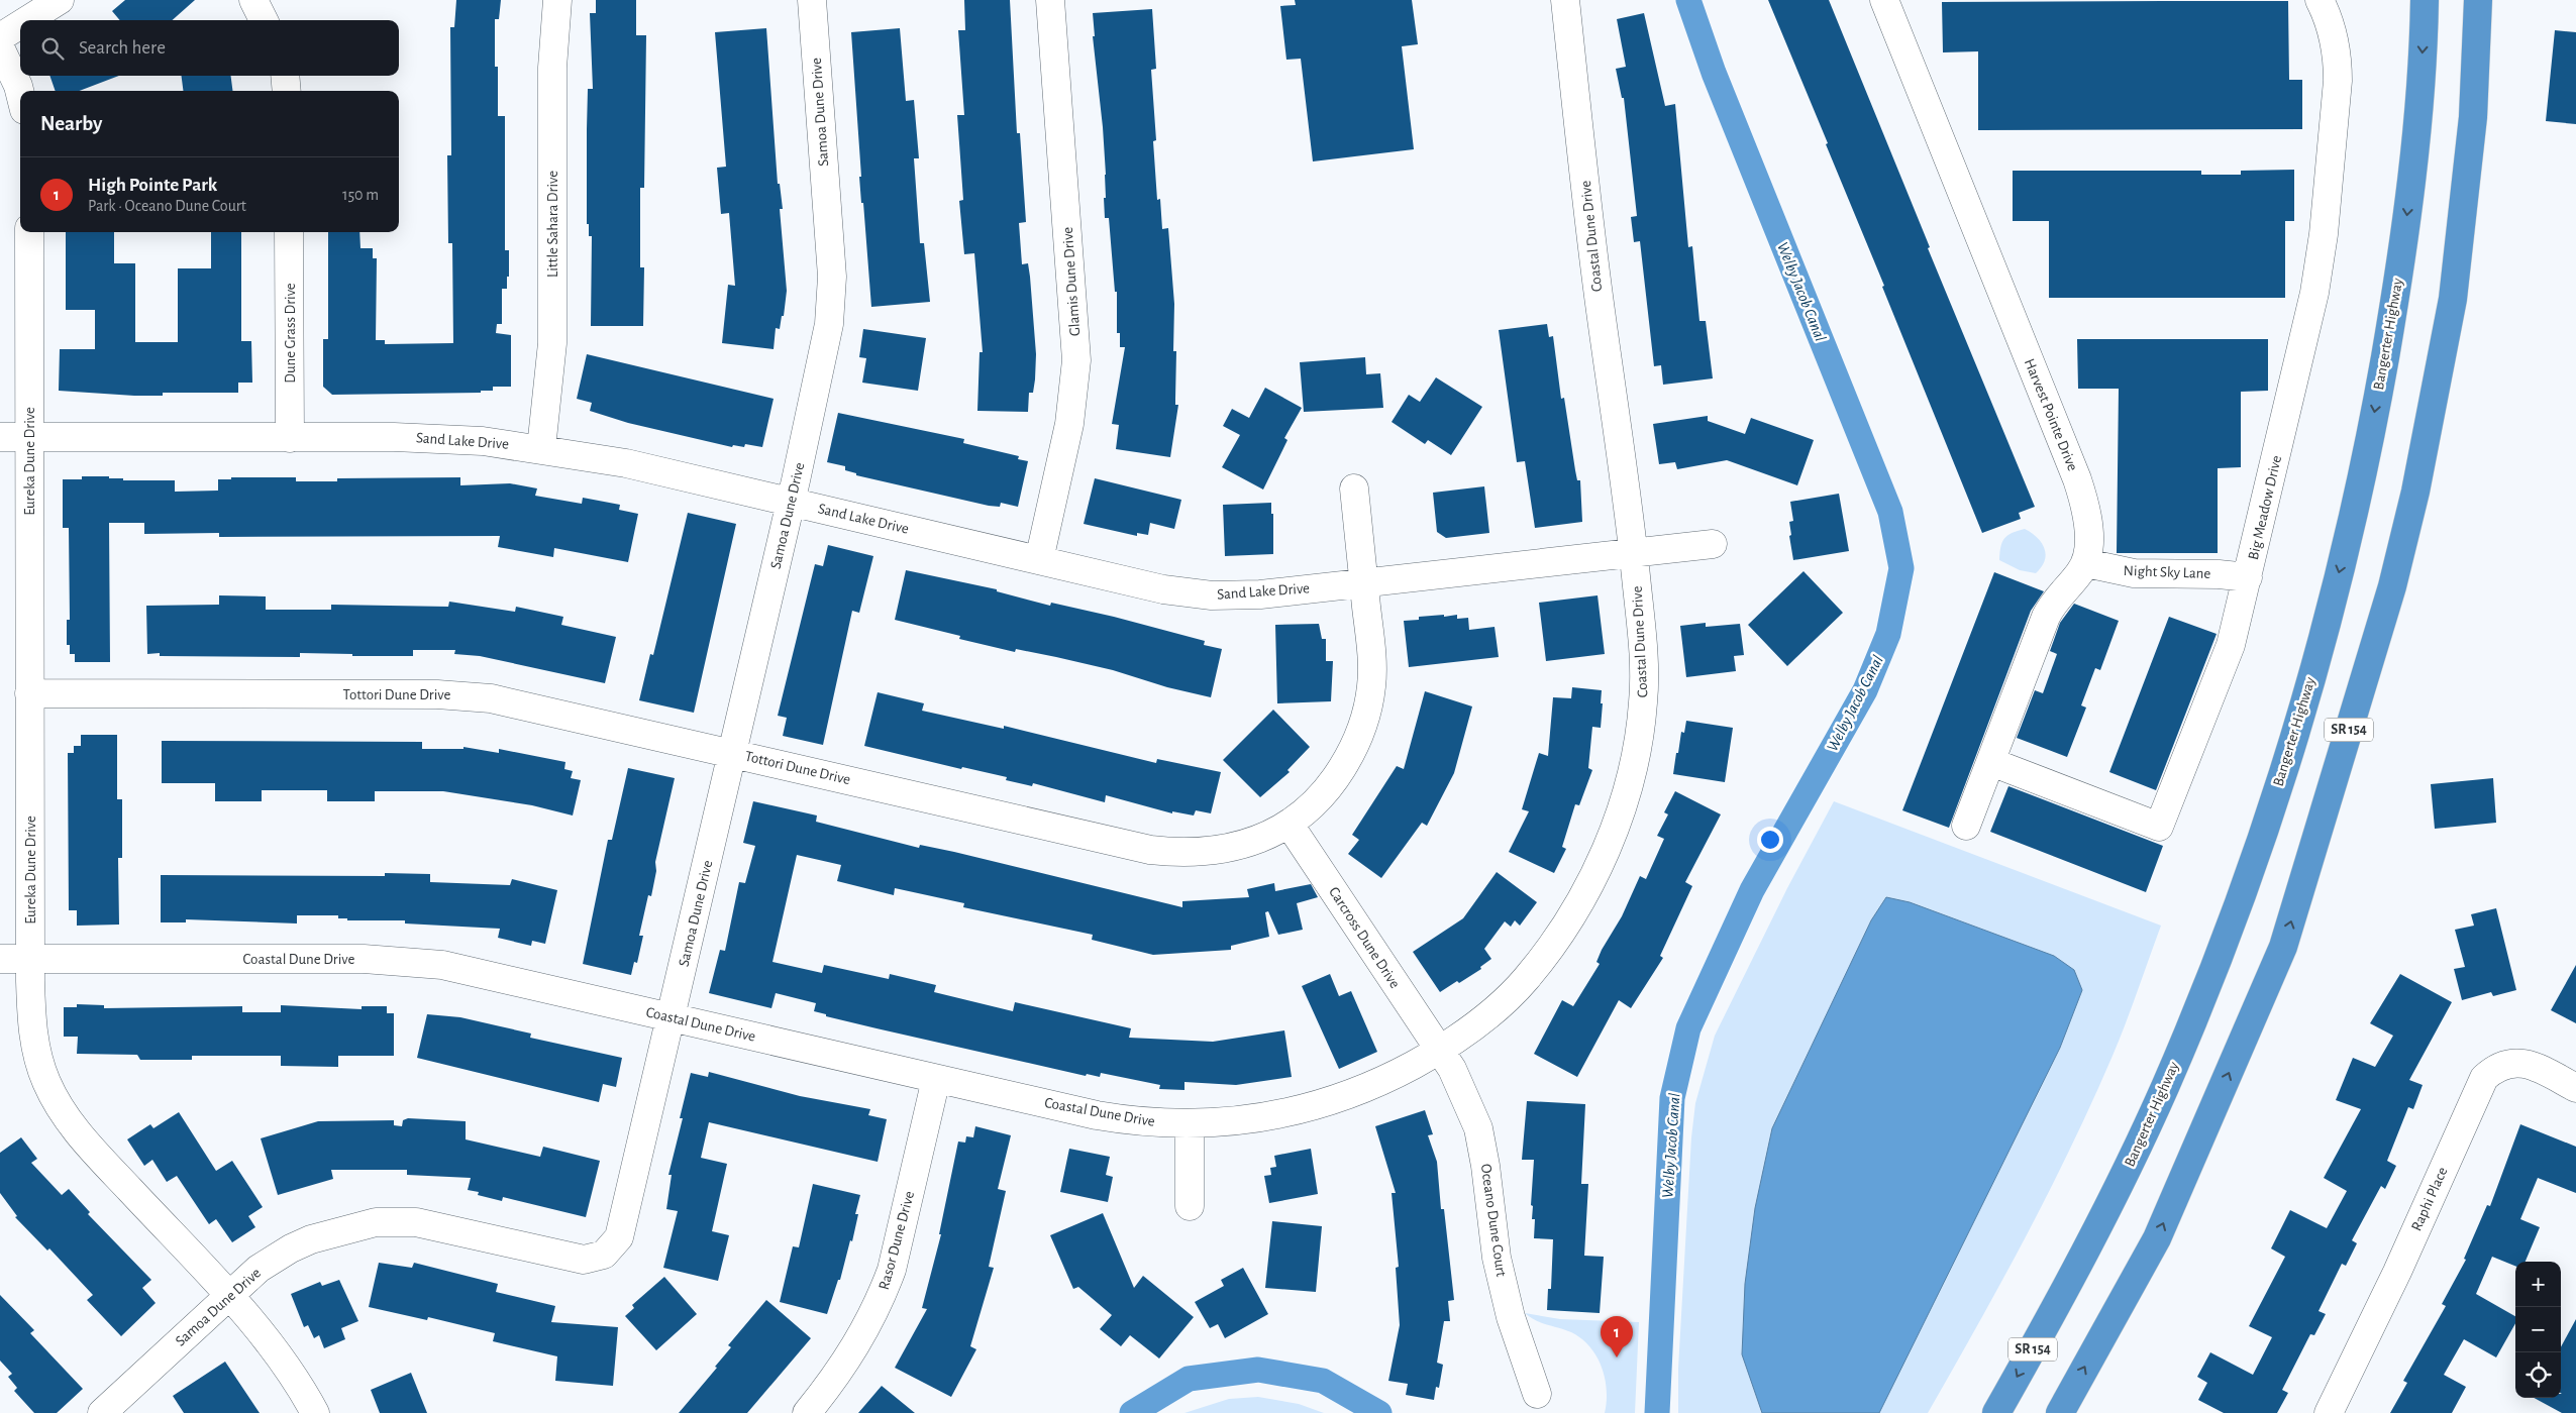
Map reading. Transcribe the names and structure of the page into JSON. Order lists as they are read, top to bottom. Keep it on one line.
{"streets":{"highway":["Bangerter Highway","SR 154"],"street":["Samoa Dune Drive","Little Sahara Drive","Coastal Dune Drive","Glamis Dune Drive","Dune Grass Drive","Harvest Pointe Drive","Sand Lake Drive","Eureka Dune Drive","Big Meadow Drive","Night Sky Lane","Tottori Dune Drive","Carcross Dune Drive","Raphi Place","Oceano Dune Court","Rasor Dune Drive"]},"crossings":[["Samoa Dune Drive","Coastal Dune Drive"],["Samoa Dune Drive","Sand Lake Drive"],["Samoa Dune Drive","Eureka Dune Drive"],["Samoa Dune Drive","Tottori Dune Drive"],["Little Sahara Drive","Sand Lake Drive"],["Coastal Dune Drive","Sand Lake Drive"],["Coastal Dune Drive","Eureka Dune Drive"],["Coastal Dune Drive","Carcross Dune Drive"],["Coastal Dune Drive","Oceano Dune Court"],["Coastal Dune Drive","Rasor Dune Drive"],["Glamis Dune Drive","Sand Lake Drive"],["Dune Grass Drive","Sand Lake Drive"],["Harvest Pointe Drive","Night Sky Lane"],["Sand Lake Drive","Eureka Dune Drive"],["Sand Lake Drive","Tottori Dune Drive"],["Eureka Dune Drive","Tottori Dune Drive"],["Big Meadow Drive","Night Sky Lane"],["Tottori Dune Drive","Carcross Dune Drive"],["Carcross Dune Drive","Oceano Dune Court"]],"water":["Welby Jacob Canal"],"page":{"search":"Search here","heading":"Nearby","list":[{"mark":"1","name":"High Pointe Park","note":"Park · Oceano Dune Court","value":"150 m"}],"map_buttons":["+","−"],"pins":"1"}}
